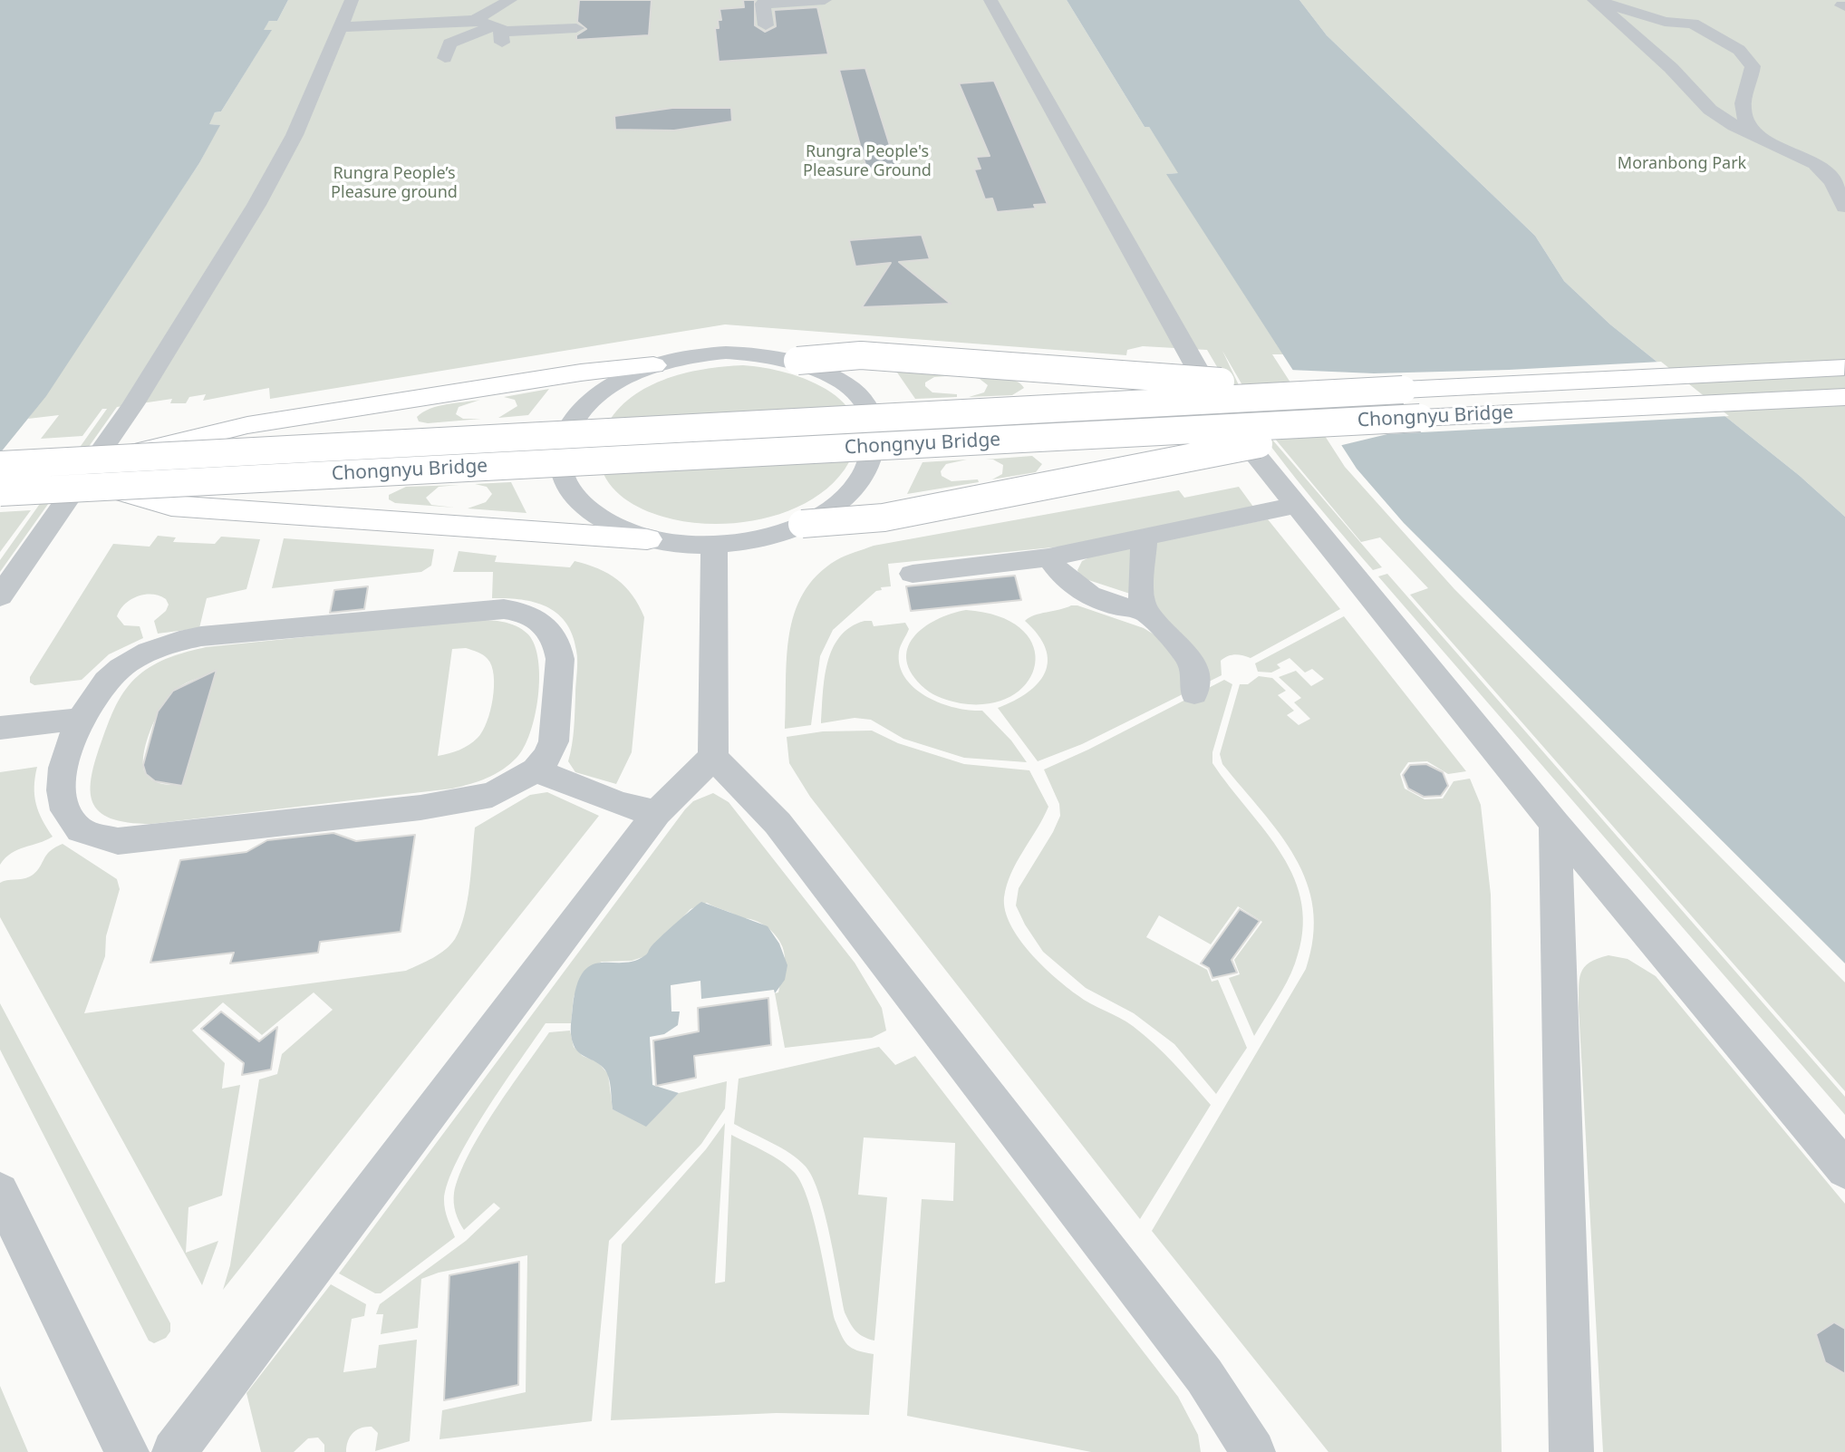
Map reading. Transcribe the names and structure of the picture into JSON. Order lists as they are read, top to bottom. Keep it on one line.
{"streets":{"main road":["Chongnyu Bridge"]},"parks":["Rungra People's Pleasure Ground","Moranbong Park","Rungra People’s Pleasure ground"]}
